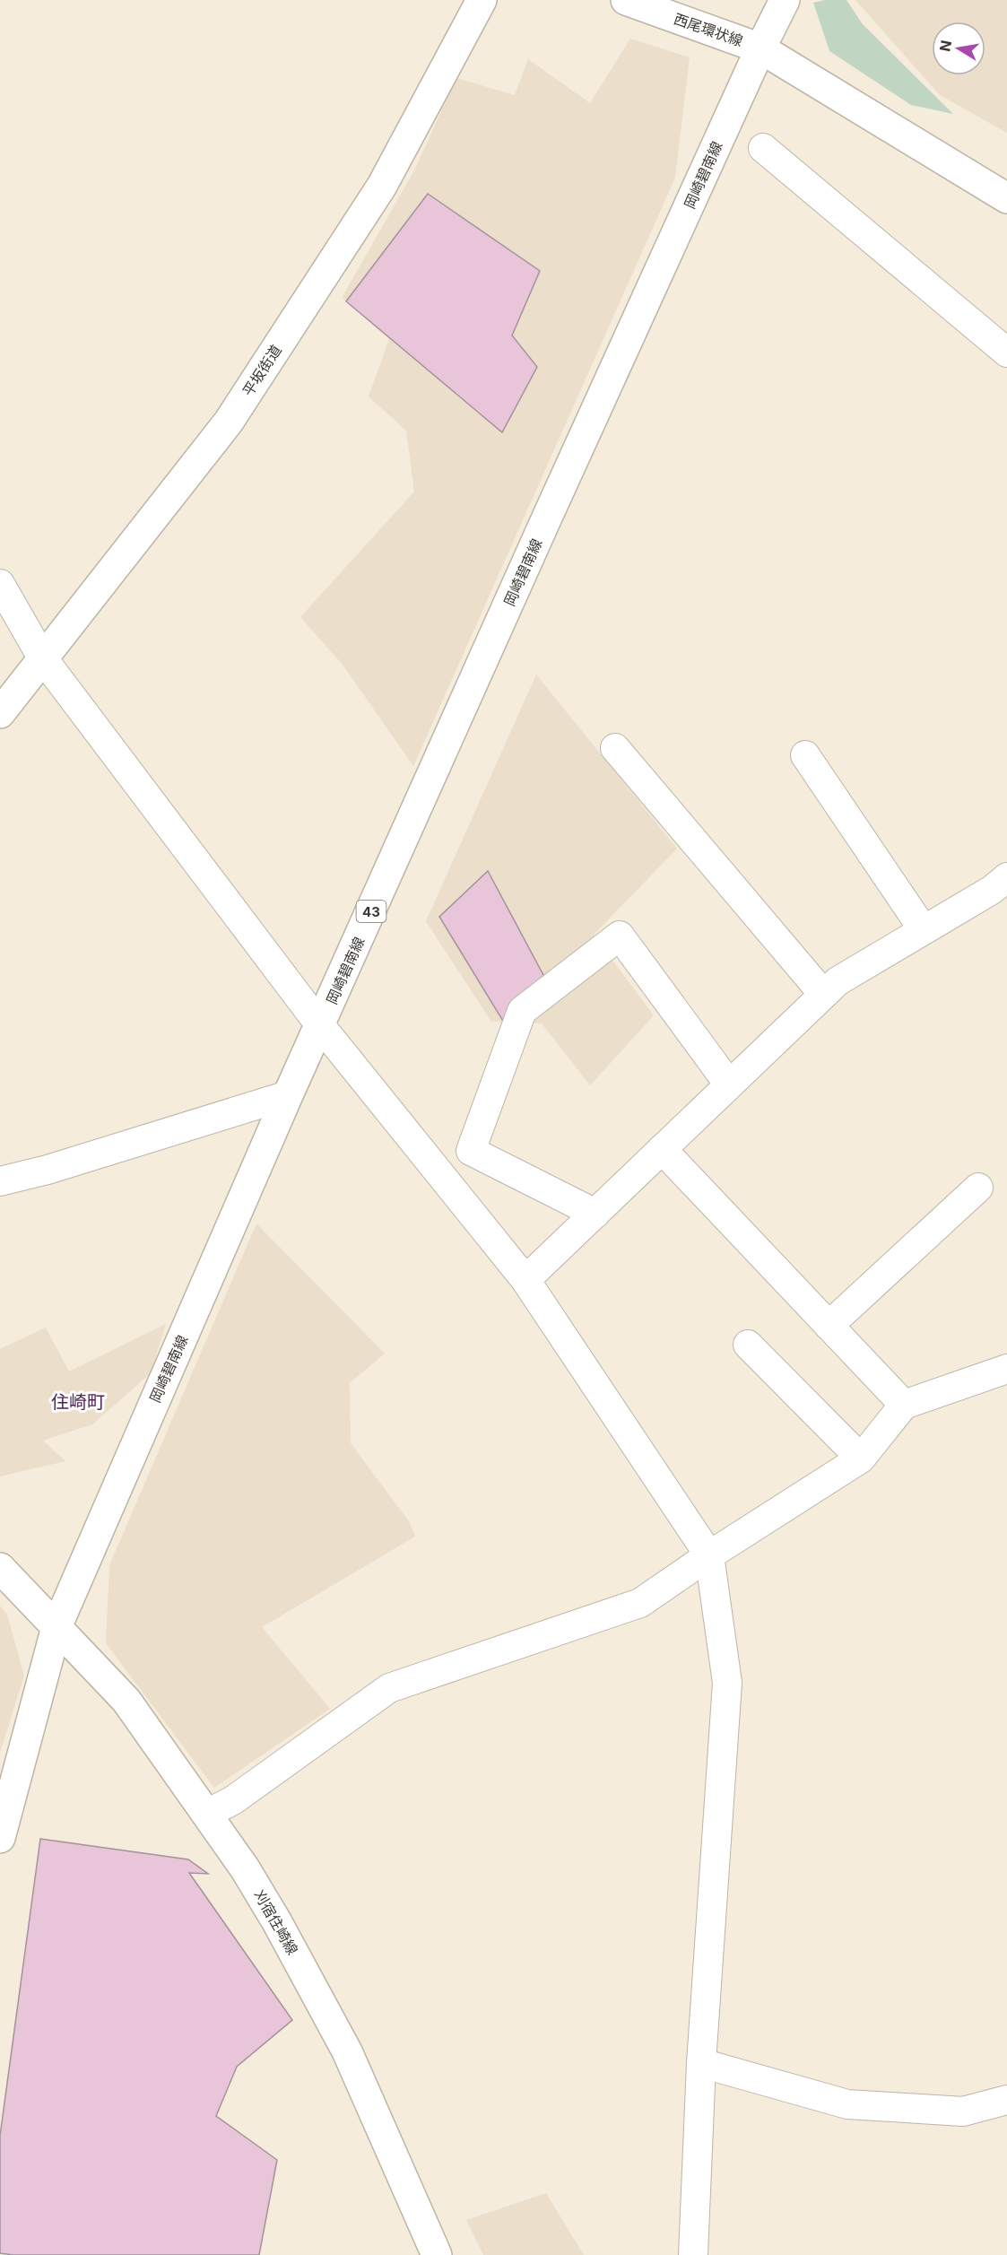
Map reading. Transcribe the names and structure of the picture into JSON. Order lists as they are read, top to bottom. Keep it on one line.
{"streets":{"main road":["西尾環状線","岡崎碧南線","平坂街道","43","刈宿住崎線"]},"crossings":[["西尾環状線","岡崎碧南線"],["岡崎碧南線","刈宿住崎線"]],"districts":["住崎町"],"north":"left"}
